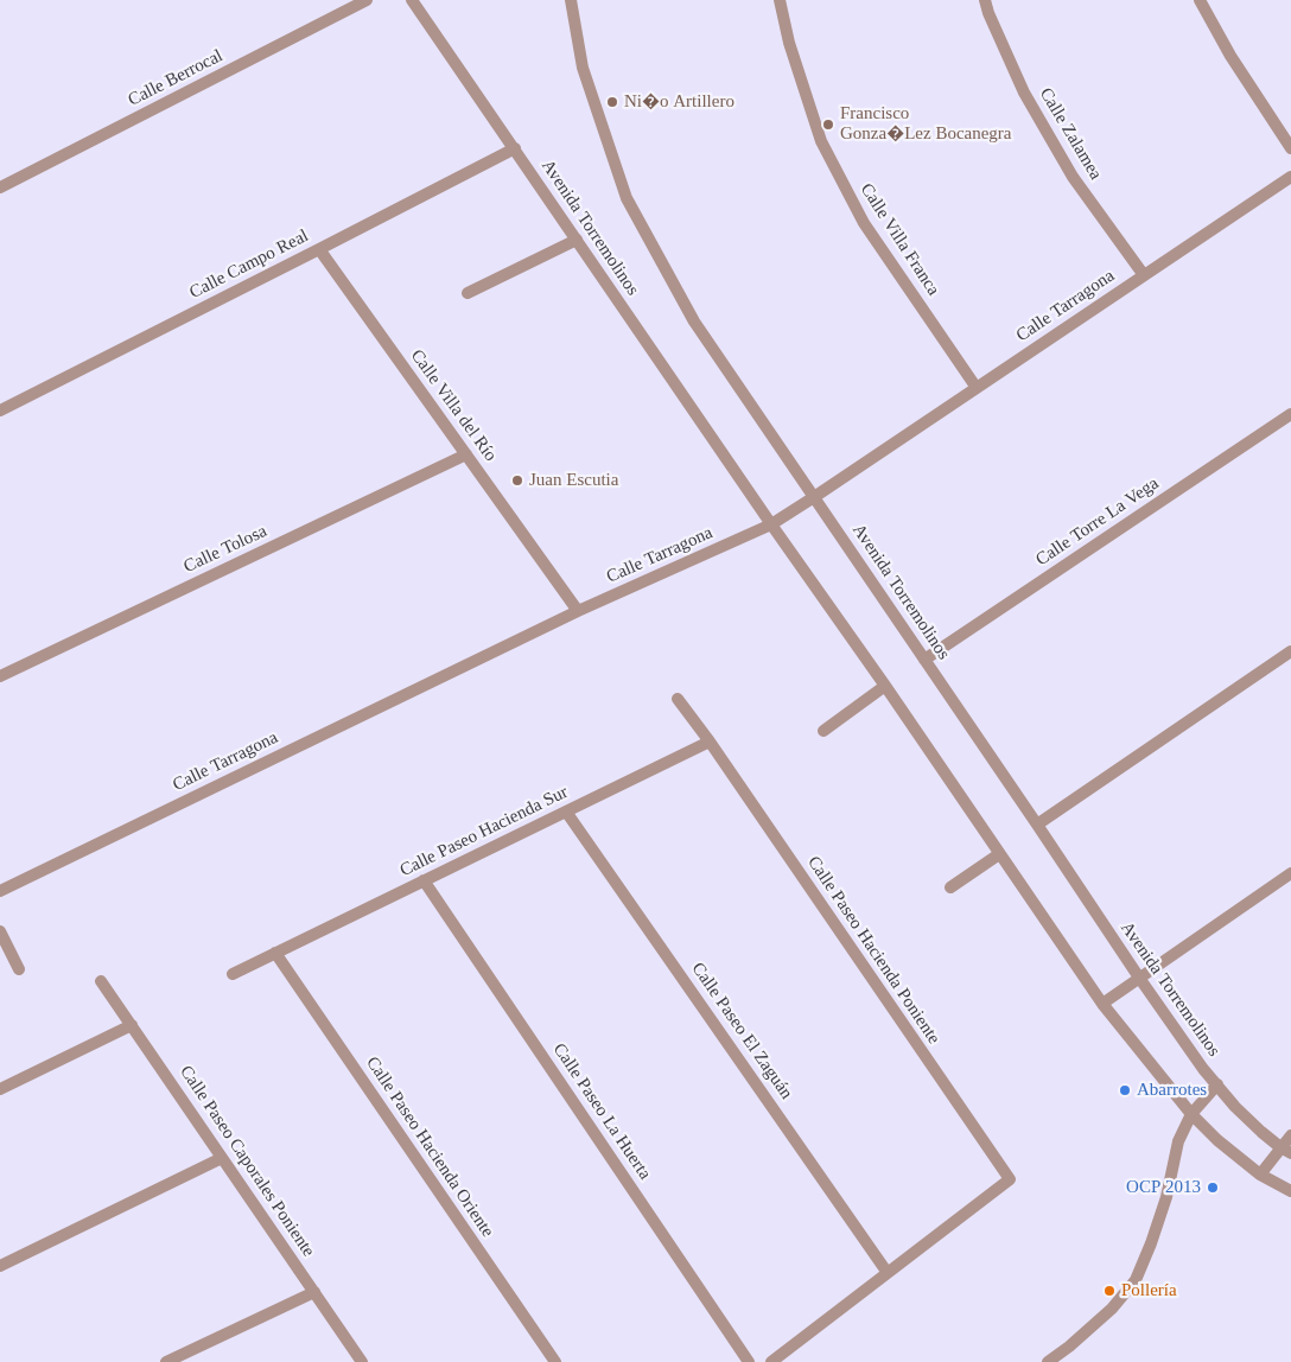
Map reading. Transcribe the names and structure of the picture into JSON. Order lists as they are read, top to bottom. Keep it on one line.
{"streets":{"street":["Calle Berrocal","Calle Zalamea","Avenida Torremolinos","Calle Villa Franca","Calle Campo Real","Calle Tarragona","Calle Villa del Río","Calle Torre La Vega","Calle Tolosa","Calle Paseo Hacienda Sur","Calle Paseo Hacienda Poniente","Calle Paseo El Zaguán","Calle Paseo La Huerta","Calle Paseo Hacienda Oriente","Calle Paseo Caporales Poniente"]},"crossings":[["Calle Zalamea","Calle Tarragona"],["Avenida Torremolinos","Calle Campo Real"],["Avenida Torremolinos","Calle Tarragona"],["Avenida Torremolinos","Calle Torre La Vega"],["Calle Villa Franca","Calle Tarragona"],["Calle Campo Real","Calle Villa del Río"],["Calle Tarragona","Calle Villa del Río"],["Calle Villa del Río","Calle Tolosa"],["Calle Paseo Hacienda Sur","Calle Paseo Hacienda Poniente"],["Calle Paseo Hacienda Sur","Calle Paseo El Zaguán"],["Calle Paseo Hacienda Sur","Calle Paseo La Huerta"],["Calle Paseo Hacienda Sur","Calle Paseo Hacienda Oriente"],["Calle Paseo Hacienda Poniente","Calle Paseo El Zaguán"]],"places":["Ni�o Artillero","Francisco Gonza�Lez Bocanegra","Juan Escutia","Abarrotes","OCP 2013","Pollería"]}
